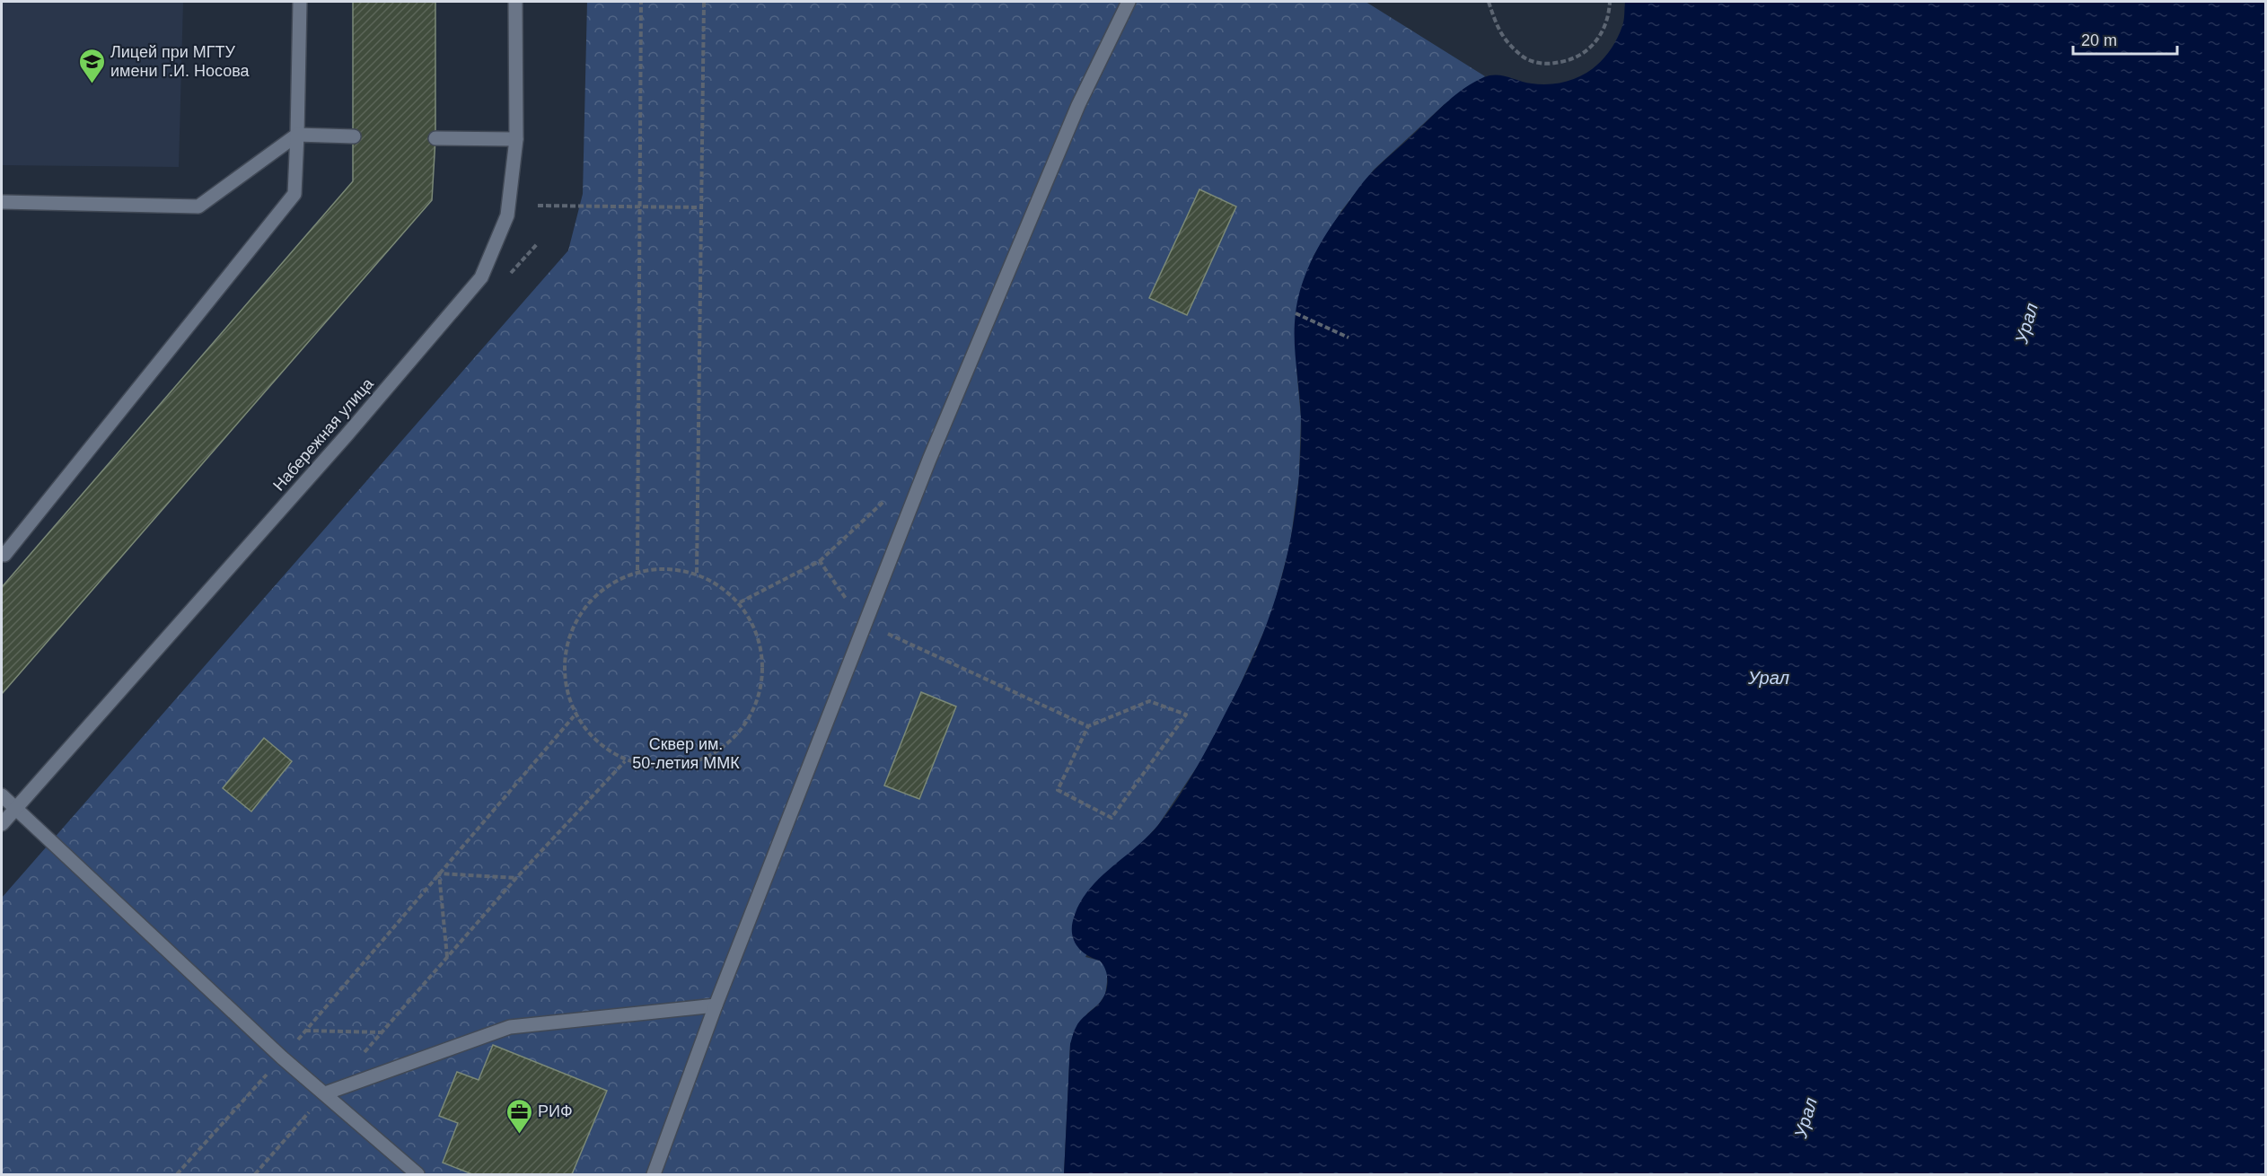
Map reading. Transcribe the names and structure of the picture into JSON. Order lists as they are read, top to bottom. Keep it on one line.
{"streets":{"street":["Набережная улица"]},"water":["Урал"],"parks":["Сквер им. 50-летия ММК"],"places":{"school or university":["Лицей при МГТУ имени Г.И. Носова"],"office":["РИФ"]},"scale_bar":"20 m"}
